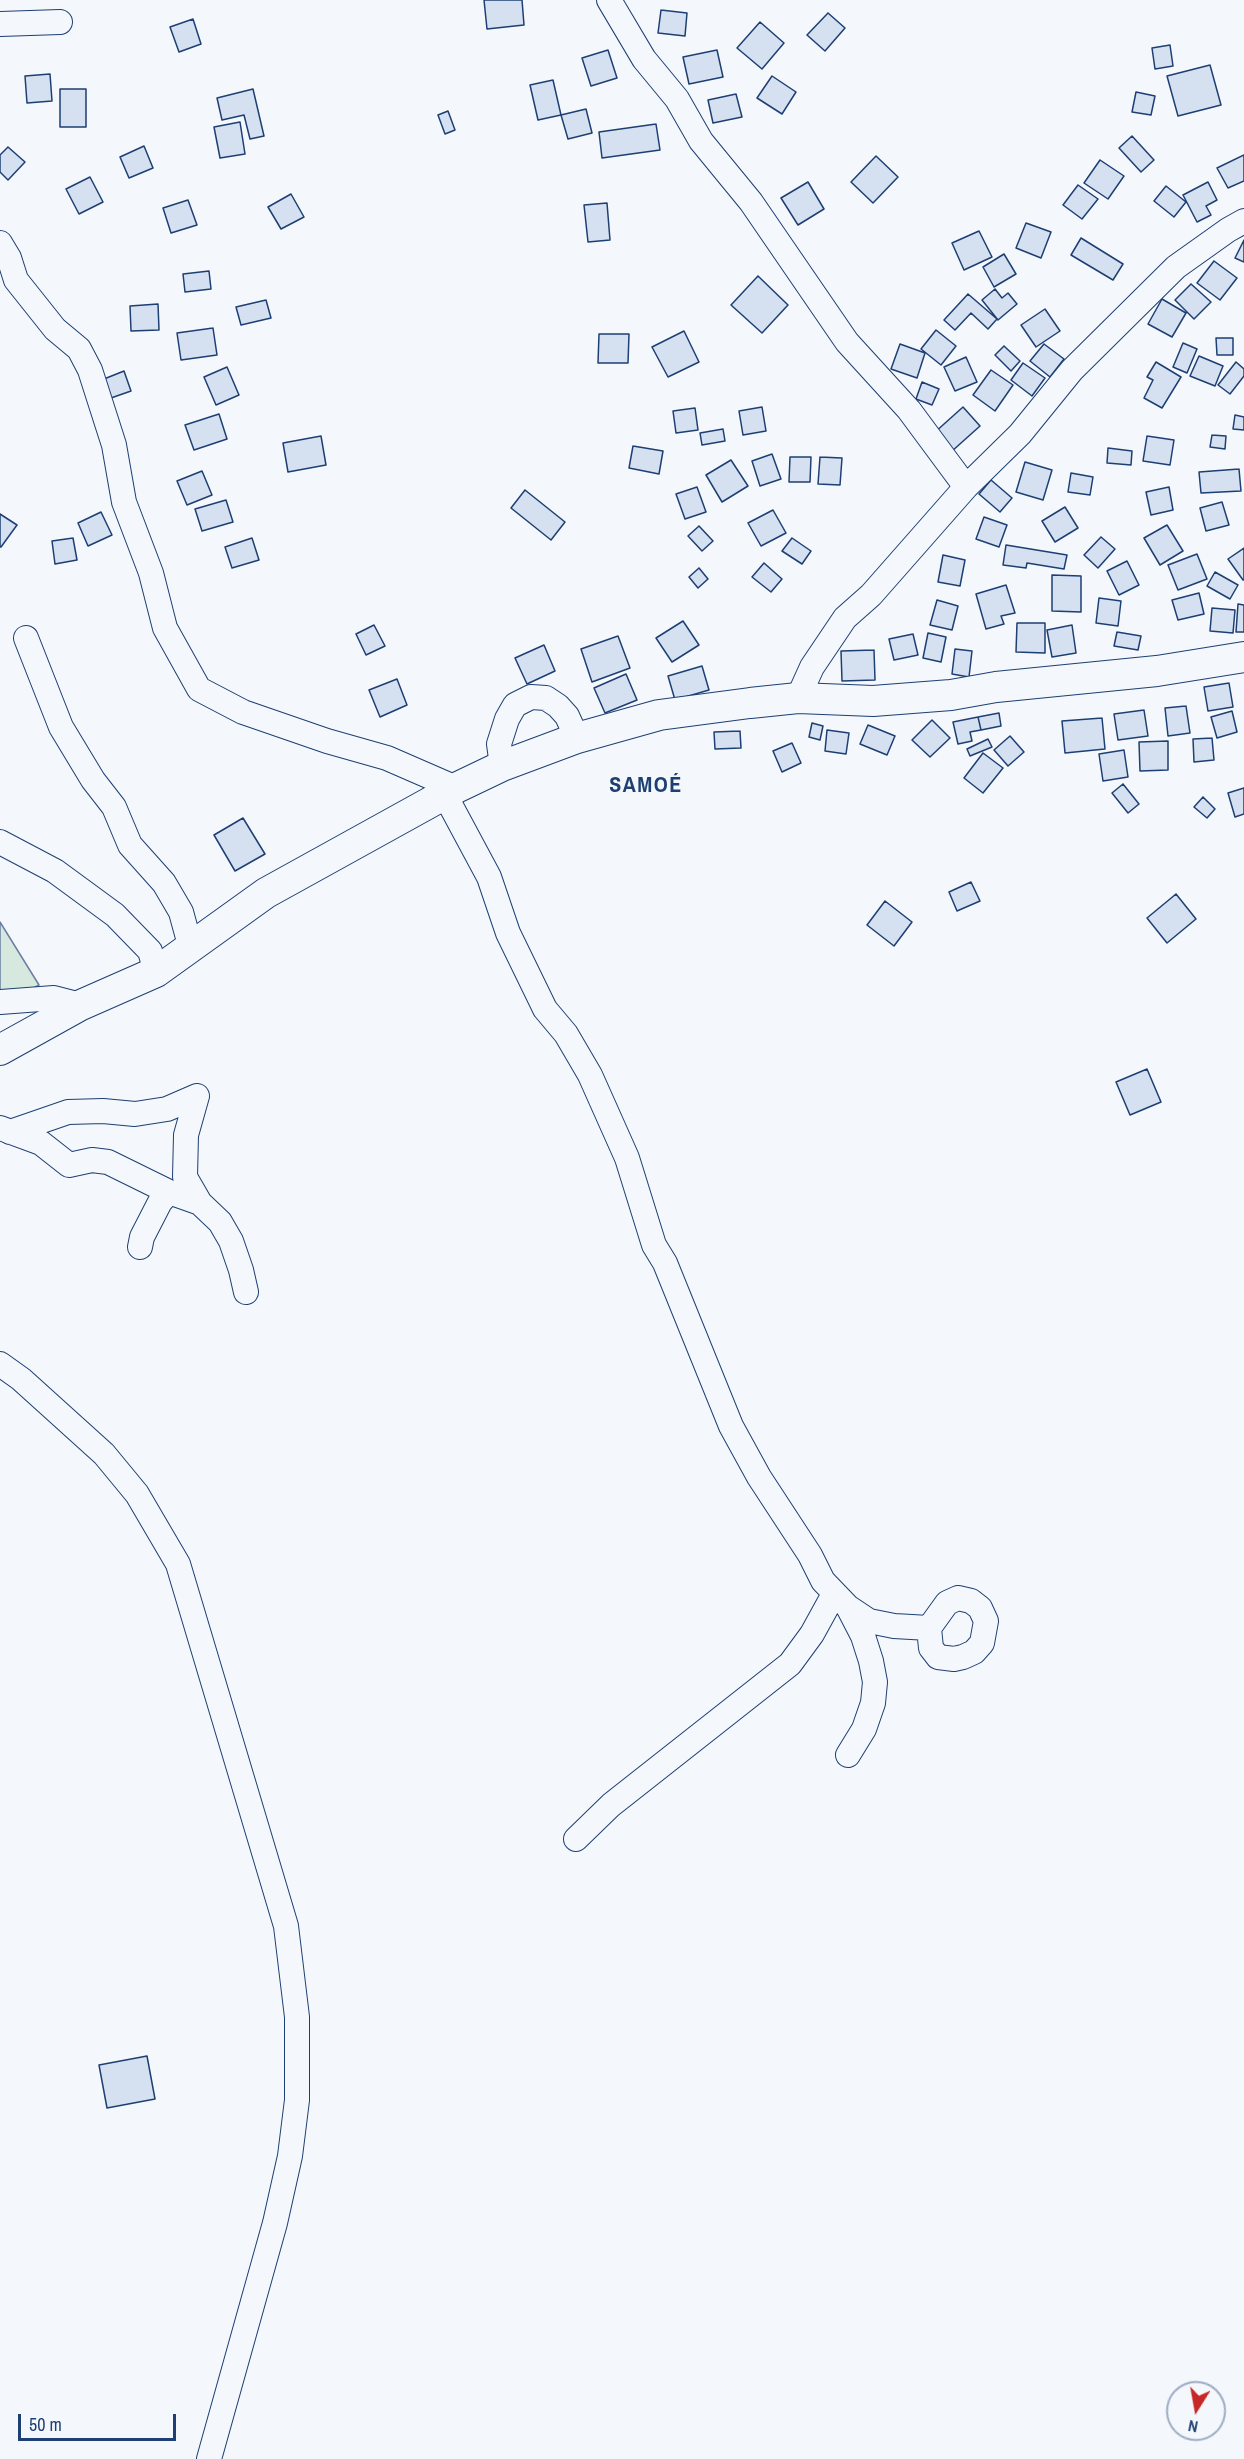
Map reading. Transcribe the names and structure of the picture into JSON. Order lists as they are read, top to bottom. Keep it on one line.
{"districts":["SAMOÉ"],"scale_bar":"50 m","north":"bottom"}
